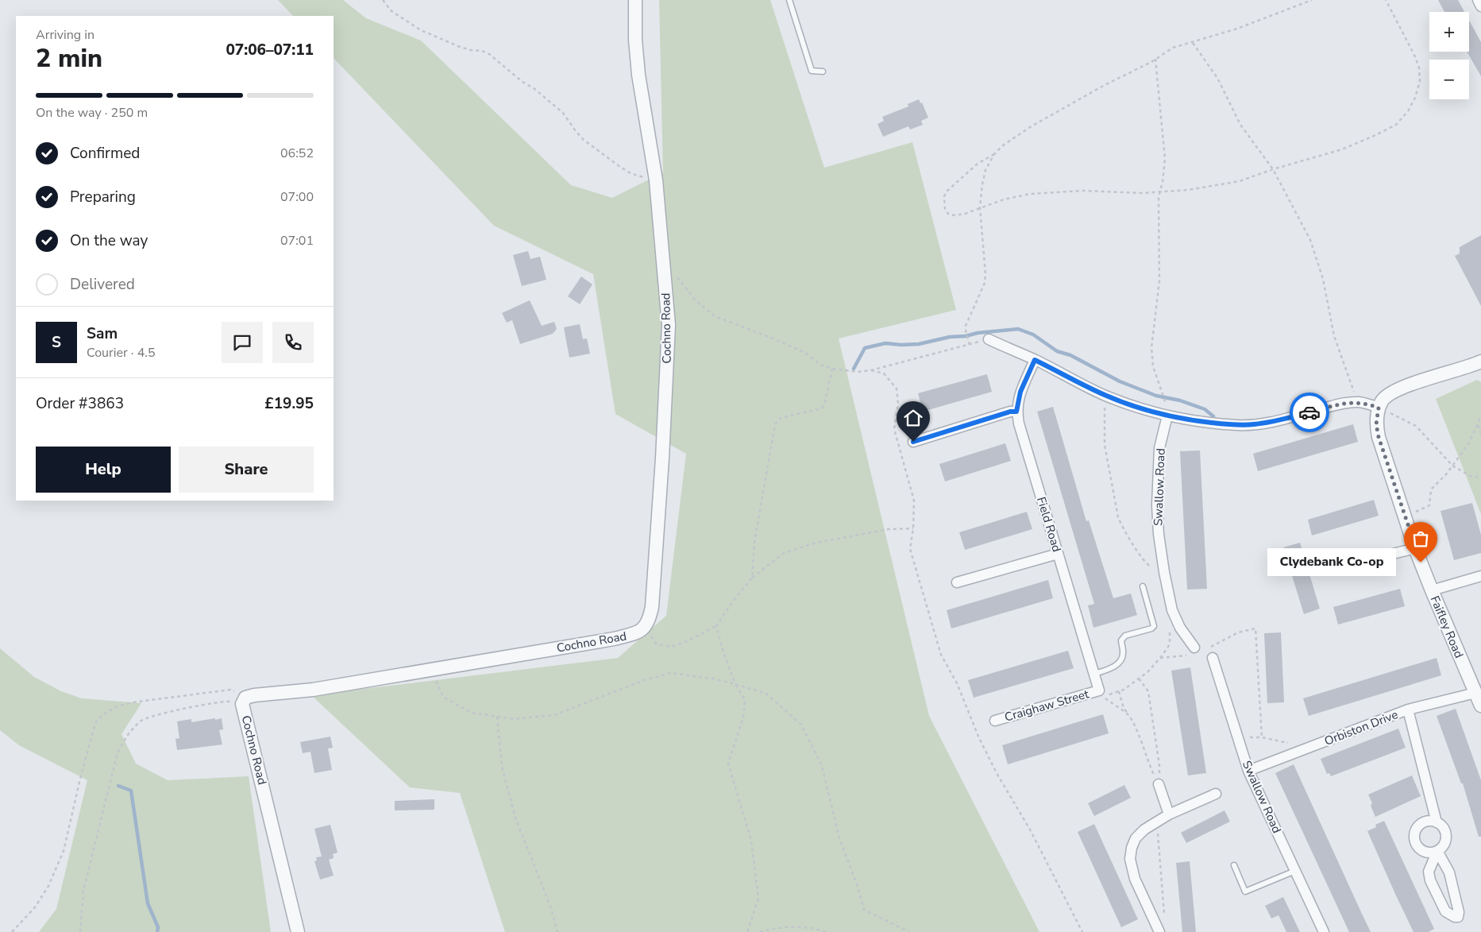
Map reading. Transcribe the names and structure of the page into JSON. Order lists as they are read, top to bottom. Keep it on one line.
{"streets":{"street":["Cochno Road","Swallow Road","Field Road","Faifley Road","Craighaw Street","Orbiston Drive"]},"crossings":[["Swallow Road","Orbiston Drive"],["Field Road","Craighaw Street"],["Faifley Road","Orbiston Drive"]],"places":["Clydebank Co-op"],"page":{"map_buttons":["+","−"],"heading":["2 min","Arriving in","07:06–07:11"],"panel":["Sam","Courier · 4.5","Order #3863","£19.95"],"bar":"On the way · 250 m","list":[["Confirmed","06:52"],["Preparing","07:00"],["On the way","07:01"],"Delivered"],"round":"S","buttons":["Help","Share"],"bubble":"Clydebank Co-op"}}
